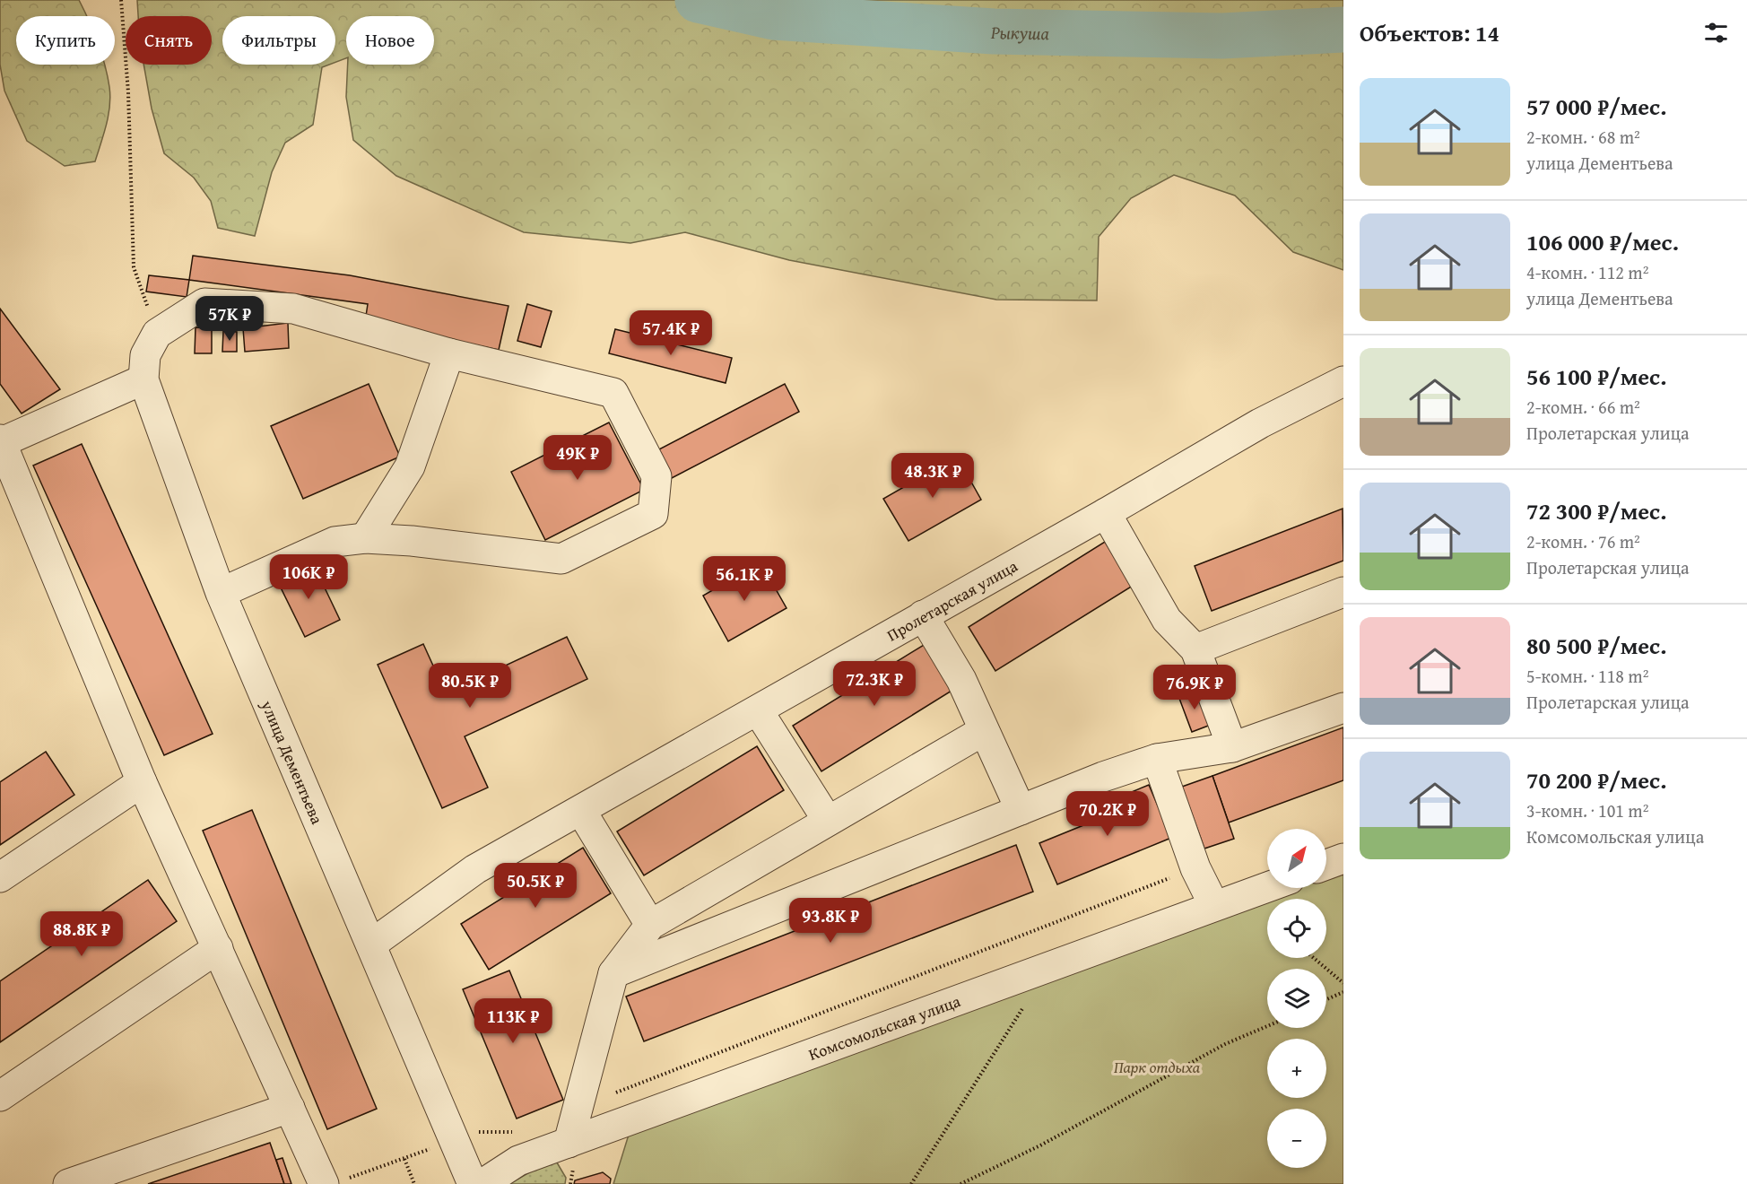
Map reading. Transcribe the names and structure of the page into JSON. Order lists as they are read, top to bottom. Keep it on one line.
{"streets":{"street":["Пролетарская улица","улица Дементьева","Комсомольская улица"]},"crossings":[["Пролетарская улица","улица Дементьева"]],"water":["Рыкуша"],"parks":["Парк отдыха"],"north":"top right","page":{"heading":"Объектов: 14","chip":["Купить","Снять","Фильтры","Новое"],"list":[{"name":"57 000 ₽/мес.","note":"2-комн. · 68 m² · улица Дементьева"},{"name":"106 000 ₽/мес.","note":"4-комн. · 112 m² · улица Дементьева"},{"name":"56 100 ₽/мес.","note":"2-комн. · 66 m² · Пролетарская улица"},{"name":"72 300 ₽/мес.","note":"2-комн. · 76 m² · Пролетарская улица"},{"name":"80 500 ₽/мес.","note":"5-комн. · 118 m² · Пролетарская улица"},{"name":"70 200 ₽/мес.","note":"3-комн. · 101 m² · Комсомольская улица"}],"price":["57K ₽","57.4K ₽","49K ₽","48.3K ₽","106K ₽","56.1K ₽","72.3K ₽","80.5K ₽","76.9K ₽","70.2K ₽","50.5K ₽","93.8K ₽","88.8K ₽","113K ₽"],"map_buttons":["+","−"]}}
